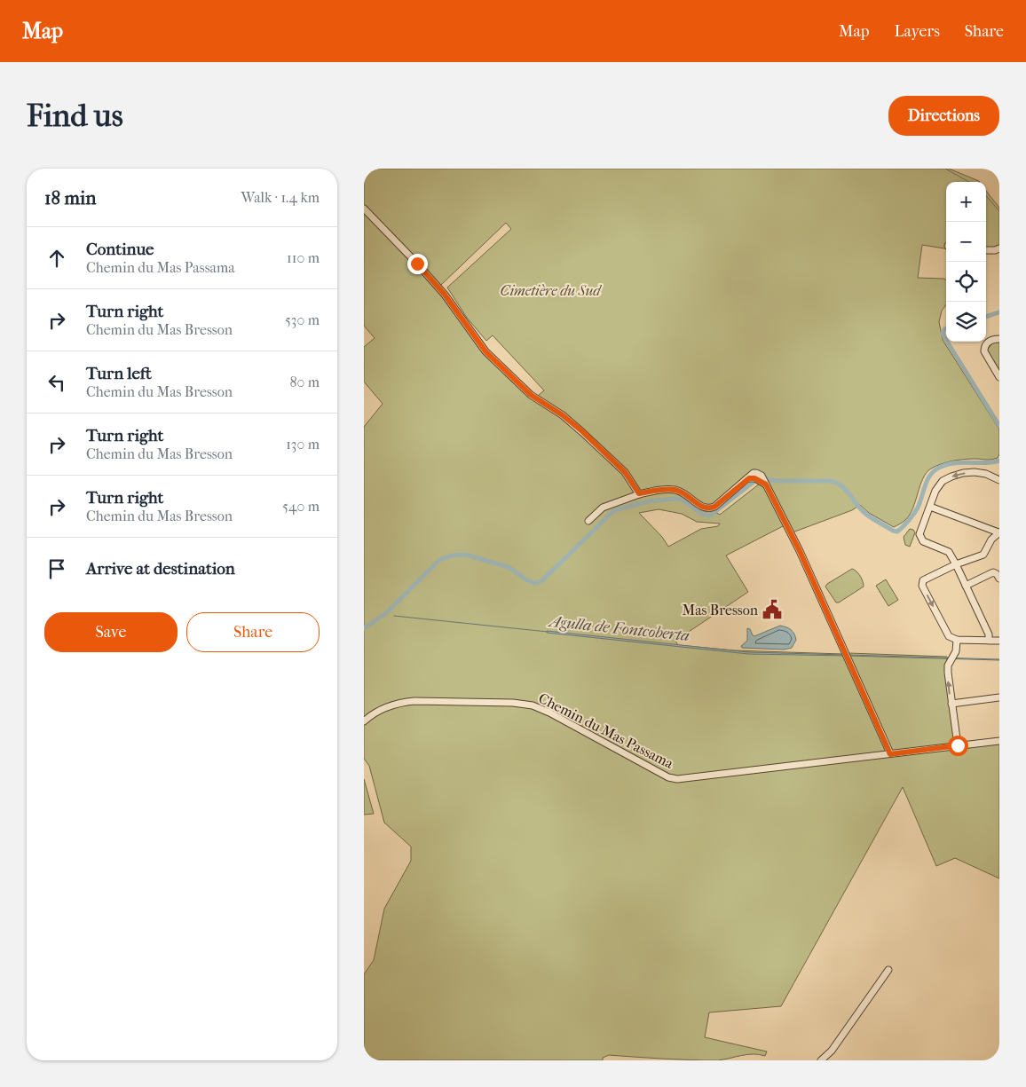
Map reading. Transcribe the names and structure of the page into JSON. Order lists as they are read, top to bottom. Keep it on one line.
{"streets":{"street":["Chemin du Mas Passama"]},"water":["Agulla de Fontcoberta"],"parks":["Cimetière du Sud"],"places":{"public building":["Mas Bresson"]},"page":{"header":"Map","nav":["Map","Layers","Share"],"buttons":["Directions",["Save","Share"]],"title":"Find us","heading":["18 min","Walk · 1.4 km"],"map_buttons":["+","−"],"list":[["Continue","Chemin du Mas Passama","110 m"],["Turn right","Chemin du Mas Bresson","530 m"],["Turn left","Chemin du Mas Bresson","80 m"],["Turn right","Chemin du Mas Bresson","130 m"],["Turn right","Chemin du Mas Bresson","540 m"],"Arrive at destination"]}}
